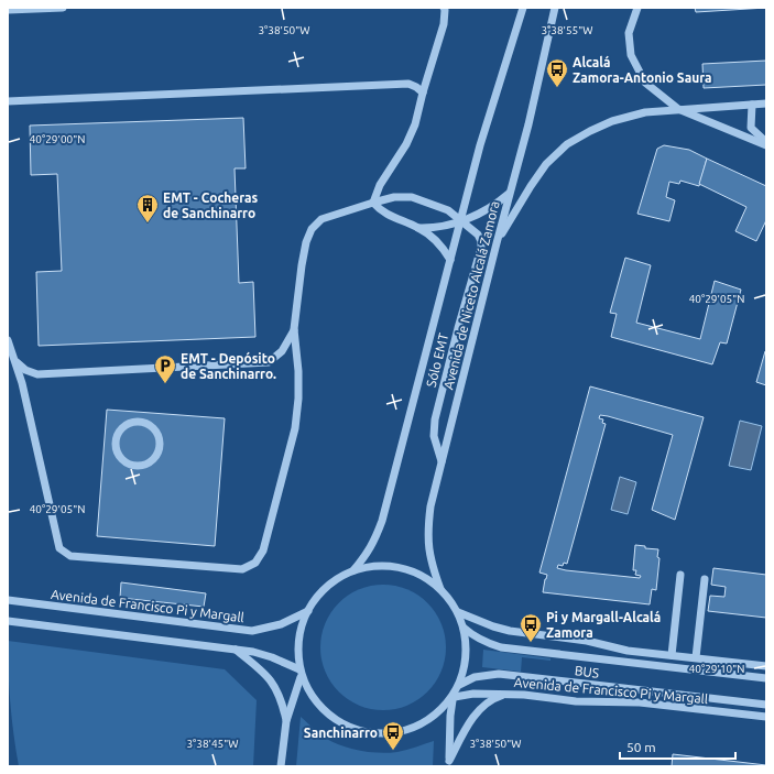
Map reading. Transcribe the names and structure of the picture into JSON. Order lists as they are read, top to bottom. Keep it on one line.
{"streets":{"street":["Avenida de Niceto Alcalá Zamora","Sólo EMT","Avenida de Francisco Pi y Margall","BUS"]},"crossings":[["Avenida de Niceto Alcalá Zamora","Sólo EMT"]],"places":{"bus stop":["Alcalá Zamora-Antonio Saura","Pi y Margall-Alcalá Zamora","Sanchinarro"],"building":["EMT - Cocheras de Sanchinarro"],"parking":["EMT - Depósito de Sanchinarro."]},"scale_bar":"50 m","coordinates":["3°38'50\"W","3°38'55\"W","40°29'00\"N","40°29'05\"N","40°29'10\"N","3°38'45\"W"]}
